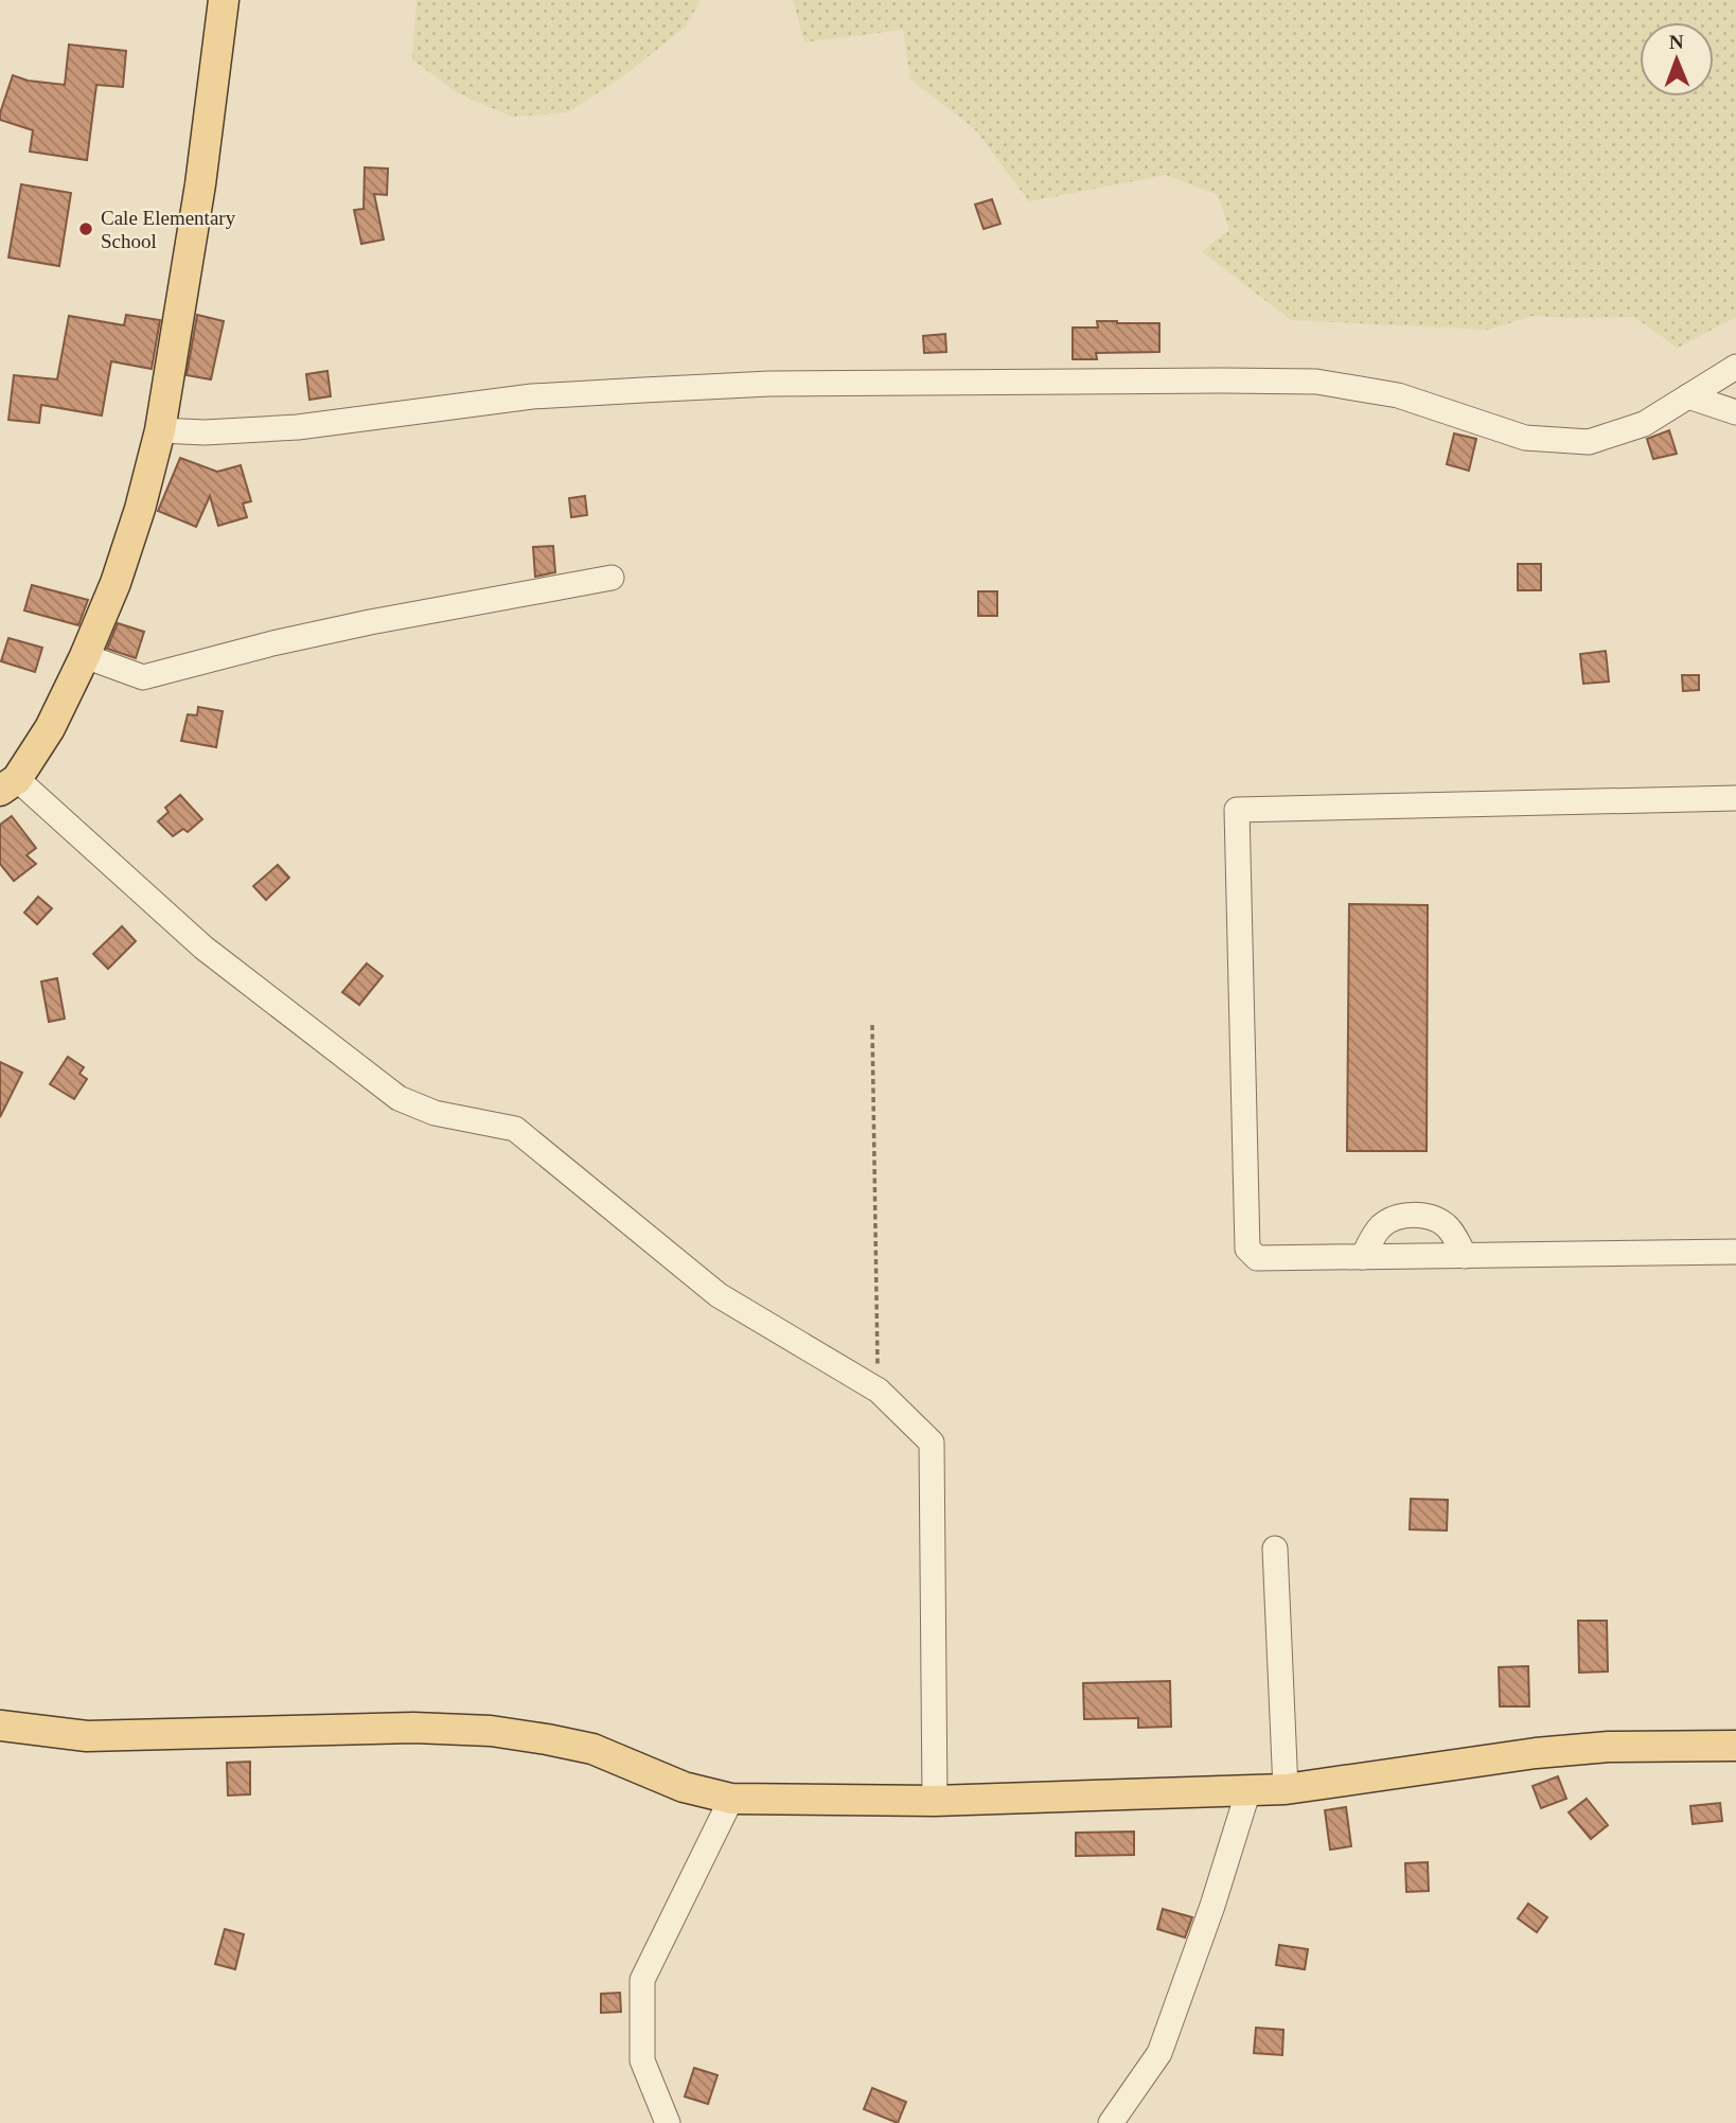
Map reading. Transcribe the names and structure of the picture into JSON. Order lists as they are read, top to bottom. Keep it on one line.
{"places":["Cale Elementary School"],"north":"top"}
